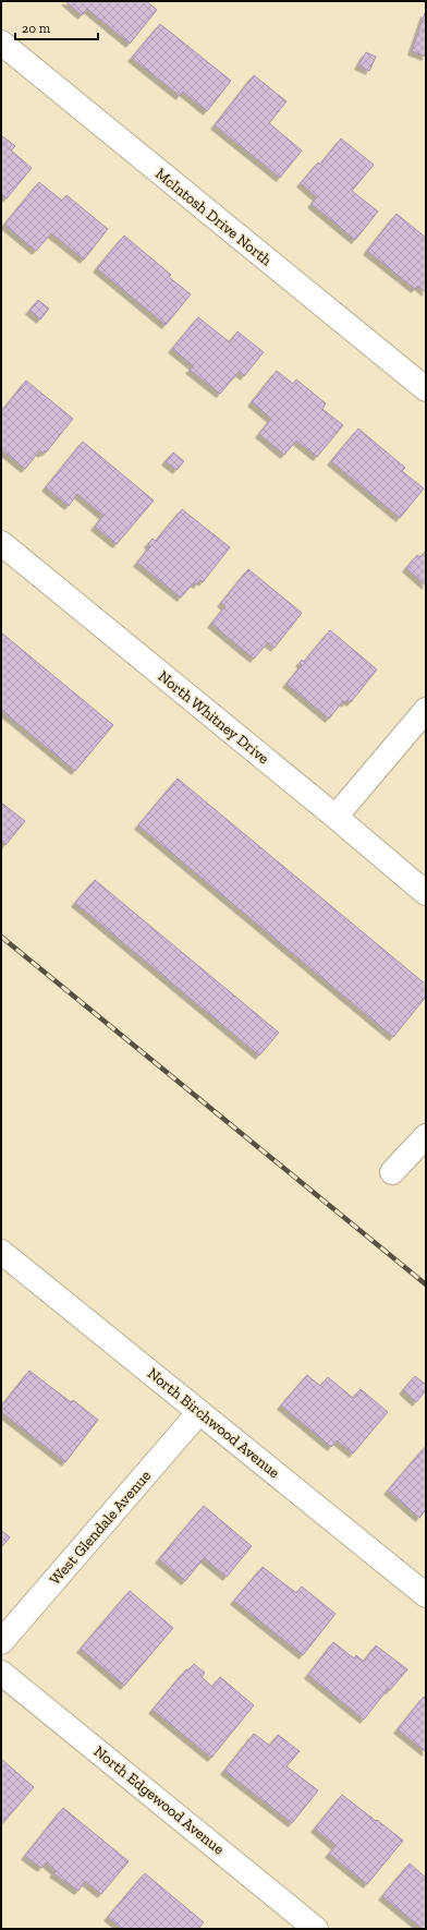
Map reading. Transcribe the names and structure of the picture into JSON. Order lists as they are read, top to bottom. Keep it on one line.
{"streets":{"street":["McIntosh Drive North","North Whitney Drive","North Birchwood Avenue","West Glendale Avenue","North Edgewood Avenue"]},"crossings":[["North Birchwood Avenue","West Glendale Avenue"]],"scale_bar":"20 m"}
